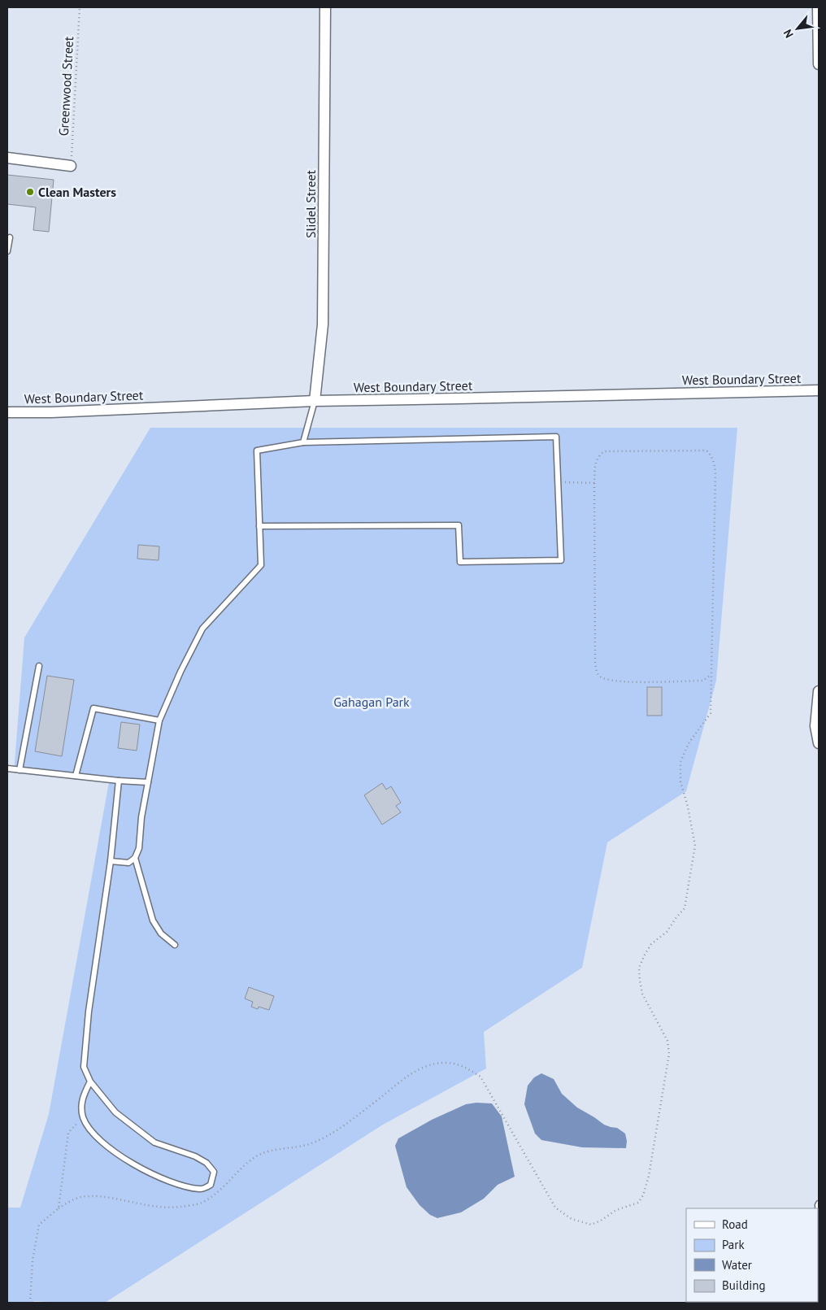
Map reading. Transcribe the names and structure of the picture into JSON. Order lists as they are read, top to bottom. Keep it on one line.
{"streets":{"street":["Slidel Street","West Boundary Street"],"path":["Greenwood Street"]},"crossings":[["Slidel Street","West Boundary Street"]],"parks":["Gahagan Park"],"places":["Clean Masters"],"legend":["Road","Park","Water","Building"],"north":"bottom left"}
